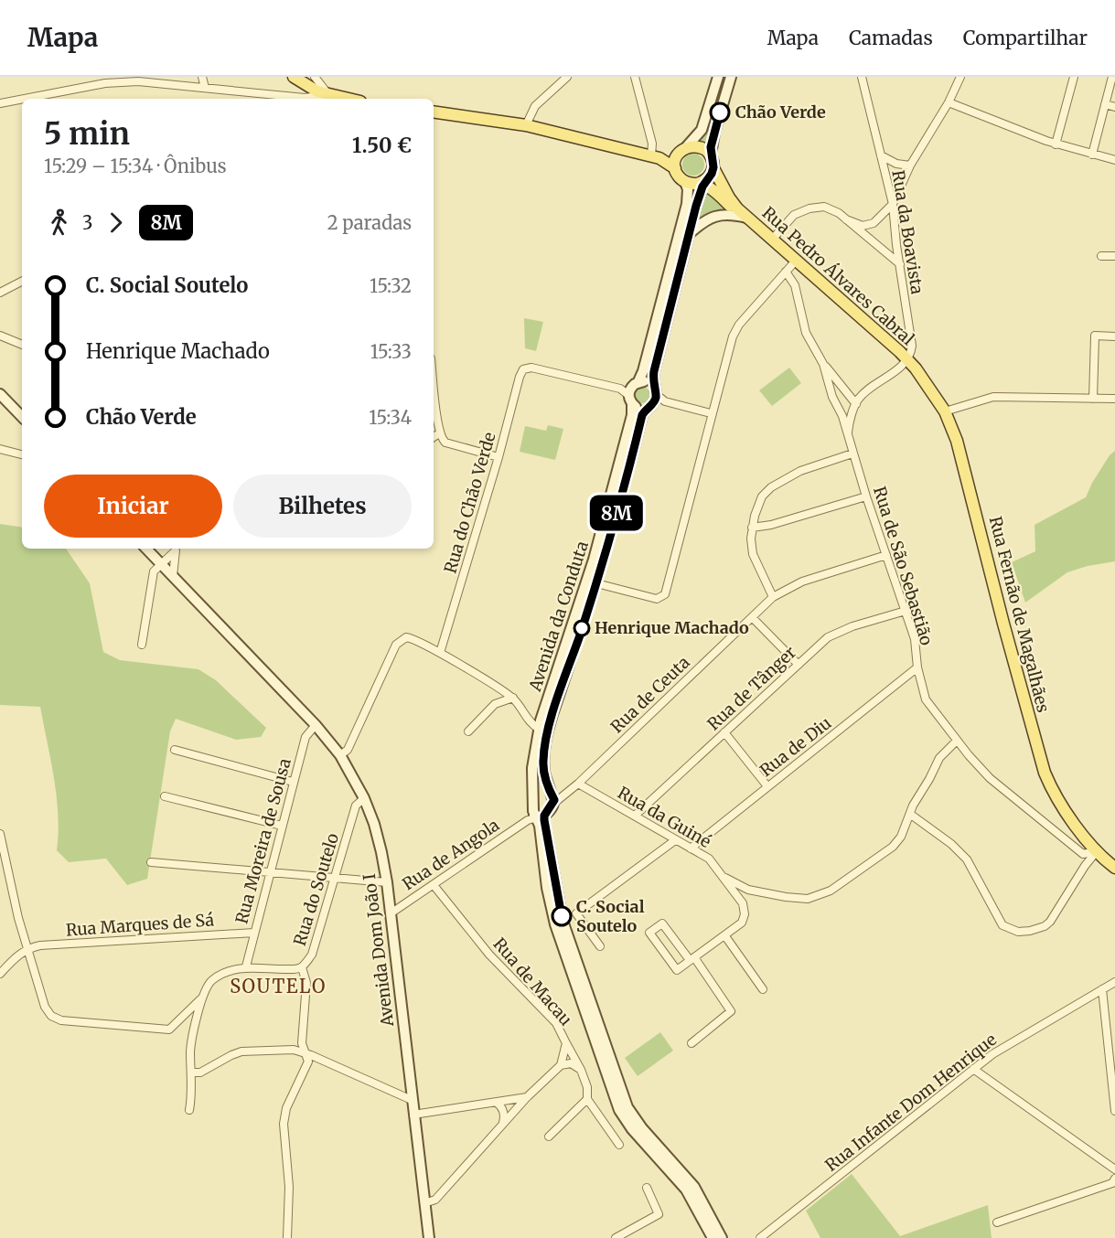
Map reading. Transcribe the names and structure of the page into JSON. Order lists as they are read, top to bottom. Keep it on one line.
{"streets":{"main road":["Rua Pedro Álvares Cabral","Rua Fernão de Magalhães","Avenida da Conduta","Rua de Angola","Avenida Dom João I"],"street":["Rua da Boavista","Rua do Chão Verde","Rua de São Sebastião","Rua de Tânger","Rua de Ceuta","Rua de Diu","Rua da Guiné","Rua Moreira de Sousa","Rua do Soutelo","Rua Marques de Sá","Rua de Macau","Rua Infante Dom Henrique"]},"crossings":[["Rua da Boavista","Rua Pedro Álvares Cabral"],["Rua da Boavista","Rua Fernão de Magalhães"],["Rua Pedro Álvares Cabral","Rua Fernão de Magalhães"],["Rua Pedro Álvares Cabral","Avenida da Conduta"],["Rua do Chão Verde","Avenida da Conduta"],["Rua de São Sebastião","Rua Fernão de Magalhães"],["Rua de São Sebastião","Rua de Tânger"],["Rua de São Sebastião","Rua de Ceuta"],["Rua de São Sebastião","Rua de Diu"],["Avenida da Conduta","Rua de Angola"],["Rua de Tânger","Rua da Guiné"],["Rua de Ceuta","Rua da Guiné"],["Rua de Ceuta","Rua de Angola"],["Rua de Diu","Rua da Guiné"],["Rua da Guiné","Rua de Angola"],["Rua Moreira de Sousa","Rua do Soutelo"],["Rua Moreira de Sousa","Rua Marques de Sá"],["Rua Moreira de Sousa","Avenida Dom João I"],["Rua de Angola","Avenida Dom João I"],["Rua de Angola","Rua de Macau"],["Rua do Soutelo","Avenida Dom João I"]],"districts":["SOUTELO"],"places":["Chão Verde","Henrique Machado","C. Social Soutelo"],"lines":["bus line 8M"],"page":{"header":"Mapa","nav":["Mapa","Camadas","Compartilhar"],"on_map":"8M","heading":["5 min","15:29 – 15:34 · Ônibus","1.50 €"],"legs":["3","8M","2 paradas"],"list":[{"name":"C. Social Soutelo","value":"15:32"},{"name":"Henrique Machado","value":"15:33"},{"name":"Chão Verde","value":"15:34"}],"buttons":["Iniciar","Bilhetes"]}}
